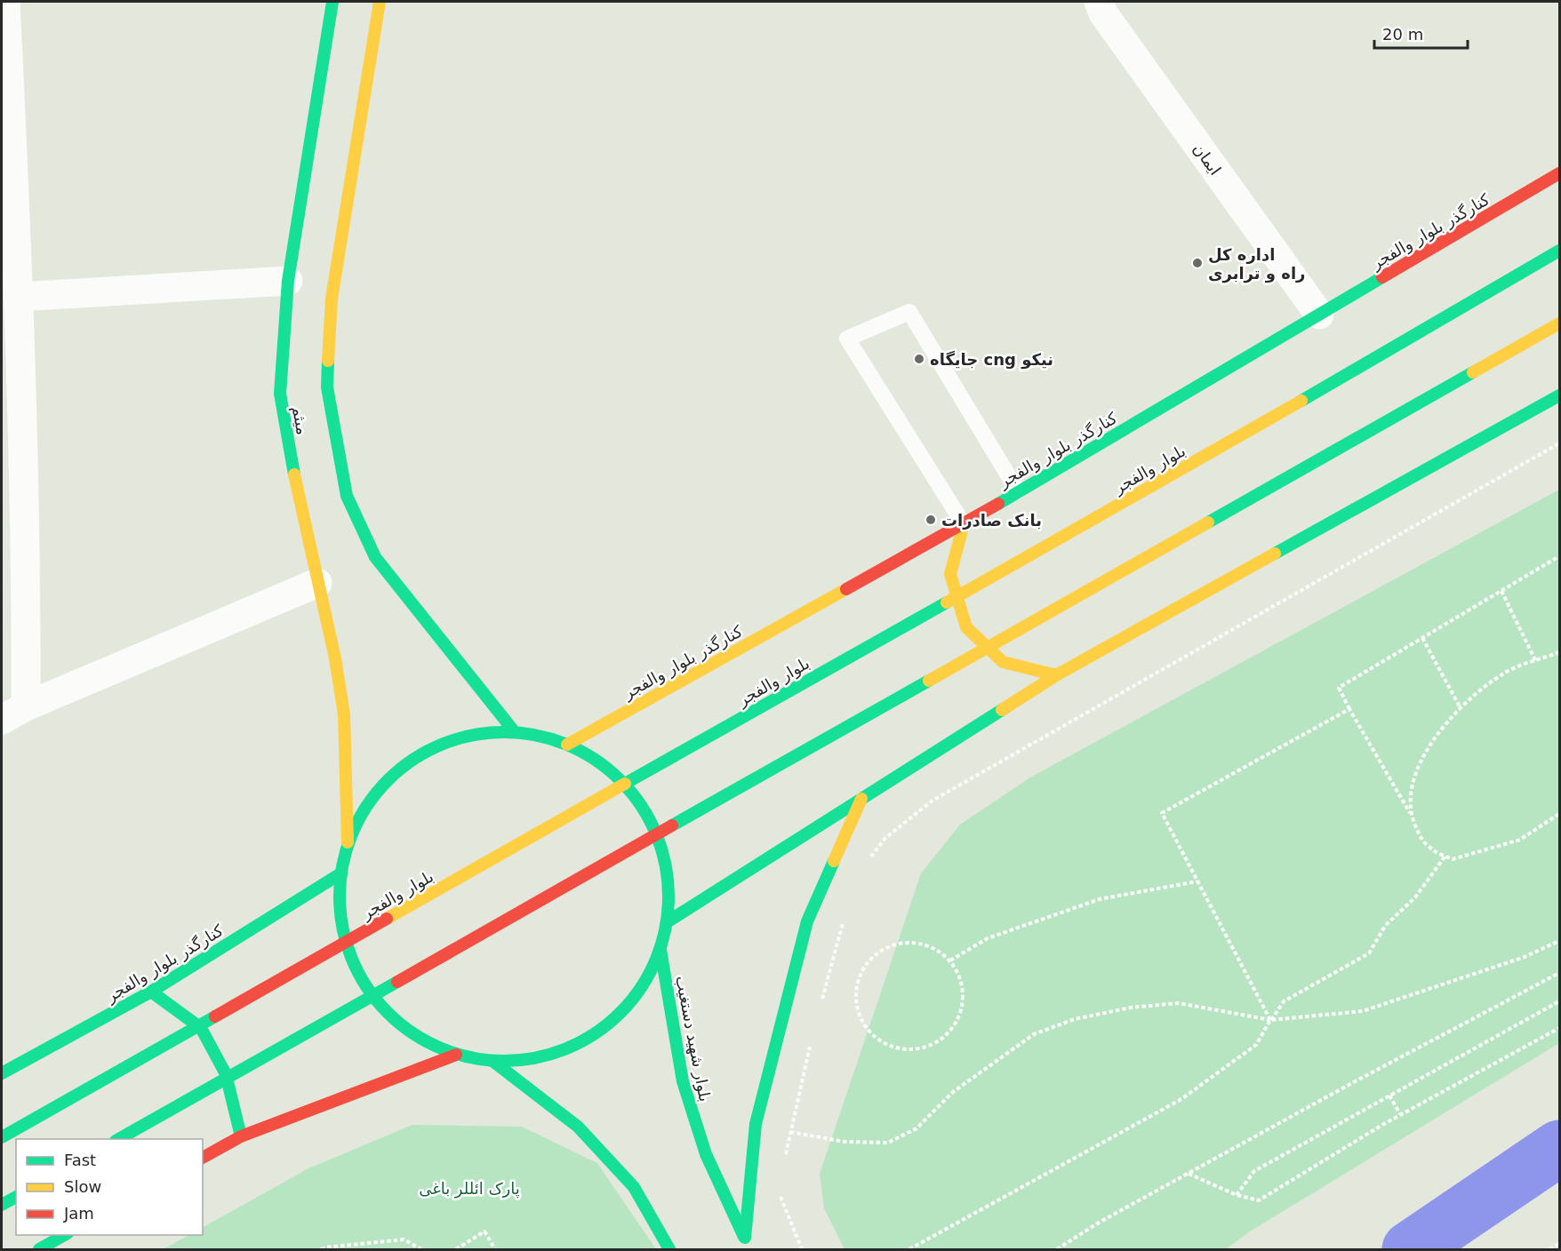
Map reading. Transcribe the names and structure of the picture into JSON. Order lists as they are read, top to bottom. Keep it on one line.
{"streets":{"main road":["کنارگذر بلوار والفجر","میثم","بلوار والفجر","بلوار شهید دستغیب"],"street":["ایمان"]},"crossings":[["ایمان","کنارگذر بلوار والفجر"]],"parks":["پارک ائللر باغی"],"places":["اداره کل راه و ترابری","جایگاه cng نیکو","بانک صادرات"],"legend":["Fast","Slow","Jam"],"scale_bar":"20 m"}
